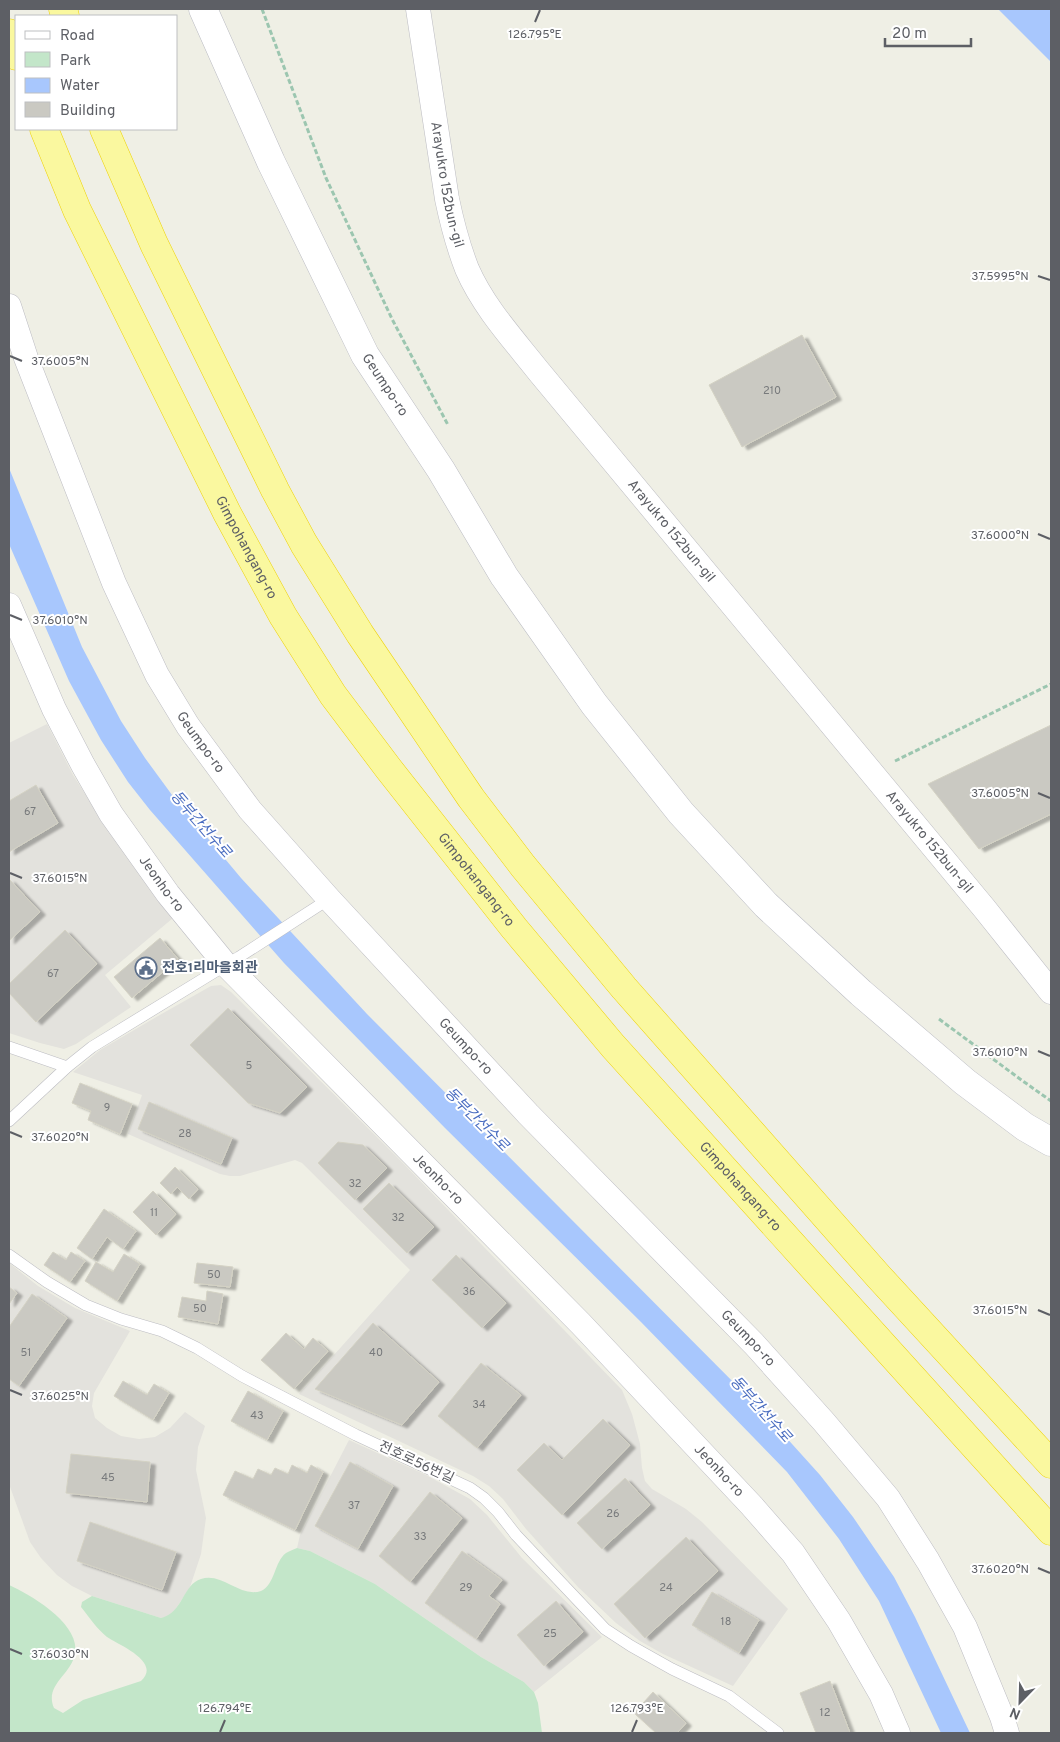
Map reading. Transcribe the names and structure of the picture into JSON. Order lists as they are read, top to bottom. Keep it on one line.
{"streets":{"highway":["Gimpohangang-ro"],"main road":["Geumpo-ro"],"street":["Arayukro 152bun-gil","Jeonho-ro"],"lane":["전호로56번길"]},"water":["동부간선수로"],"places":{"public building":["전호1리마을회관"]},"house_numbers":["210","67","67","5","9","28","32","11","32","50","36","50","51","40","34","43","45","37","26","33","29","24","18","25","12"],"legend":["Road","Park","Water","Building"],"scale_bar":"20 m","north":"bottom left","coordinates":["126.795°E","37.5995°N","37.6005°N","37.6000°N","37.6010°N","37.6015°N","37.6020°N","37.6025°N","37.6030°N","126.794°E","126.793°E"]}
